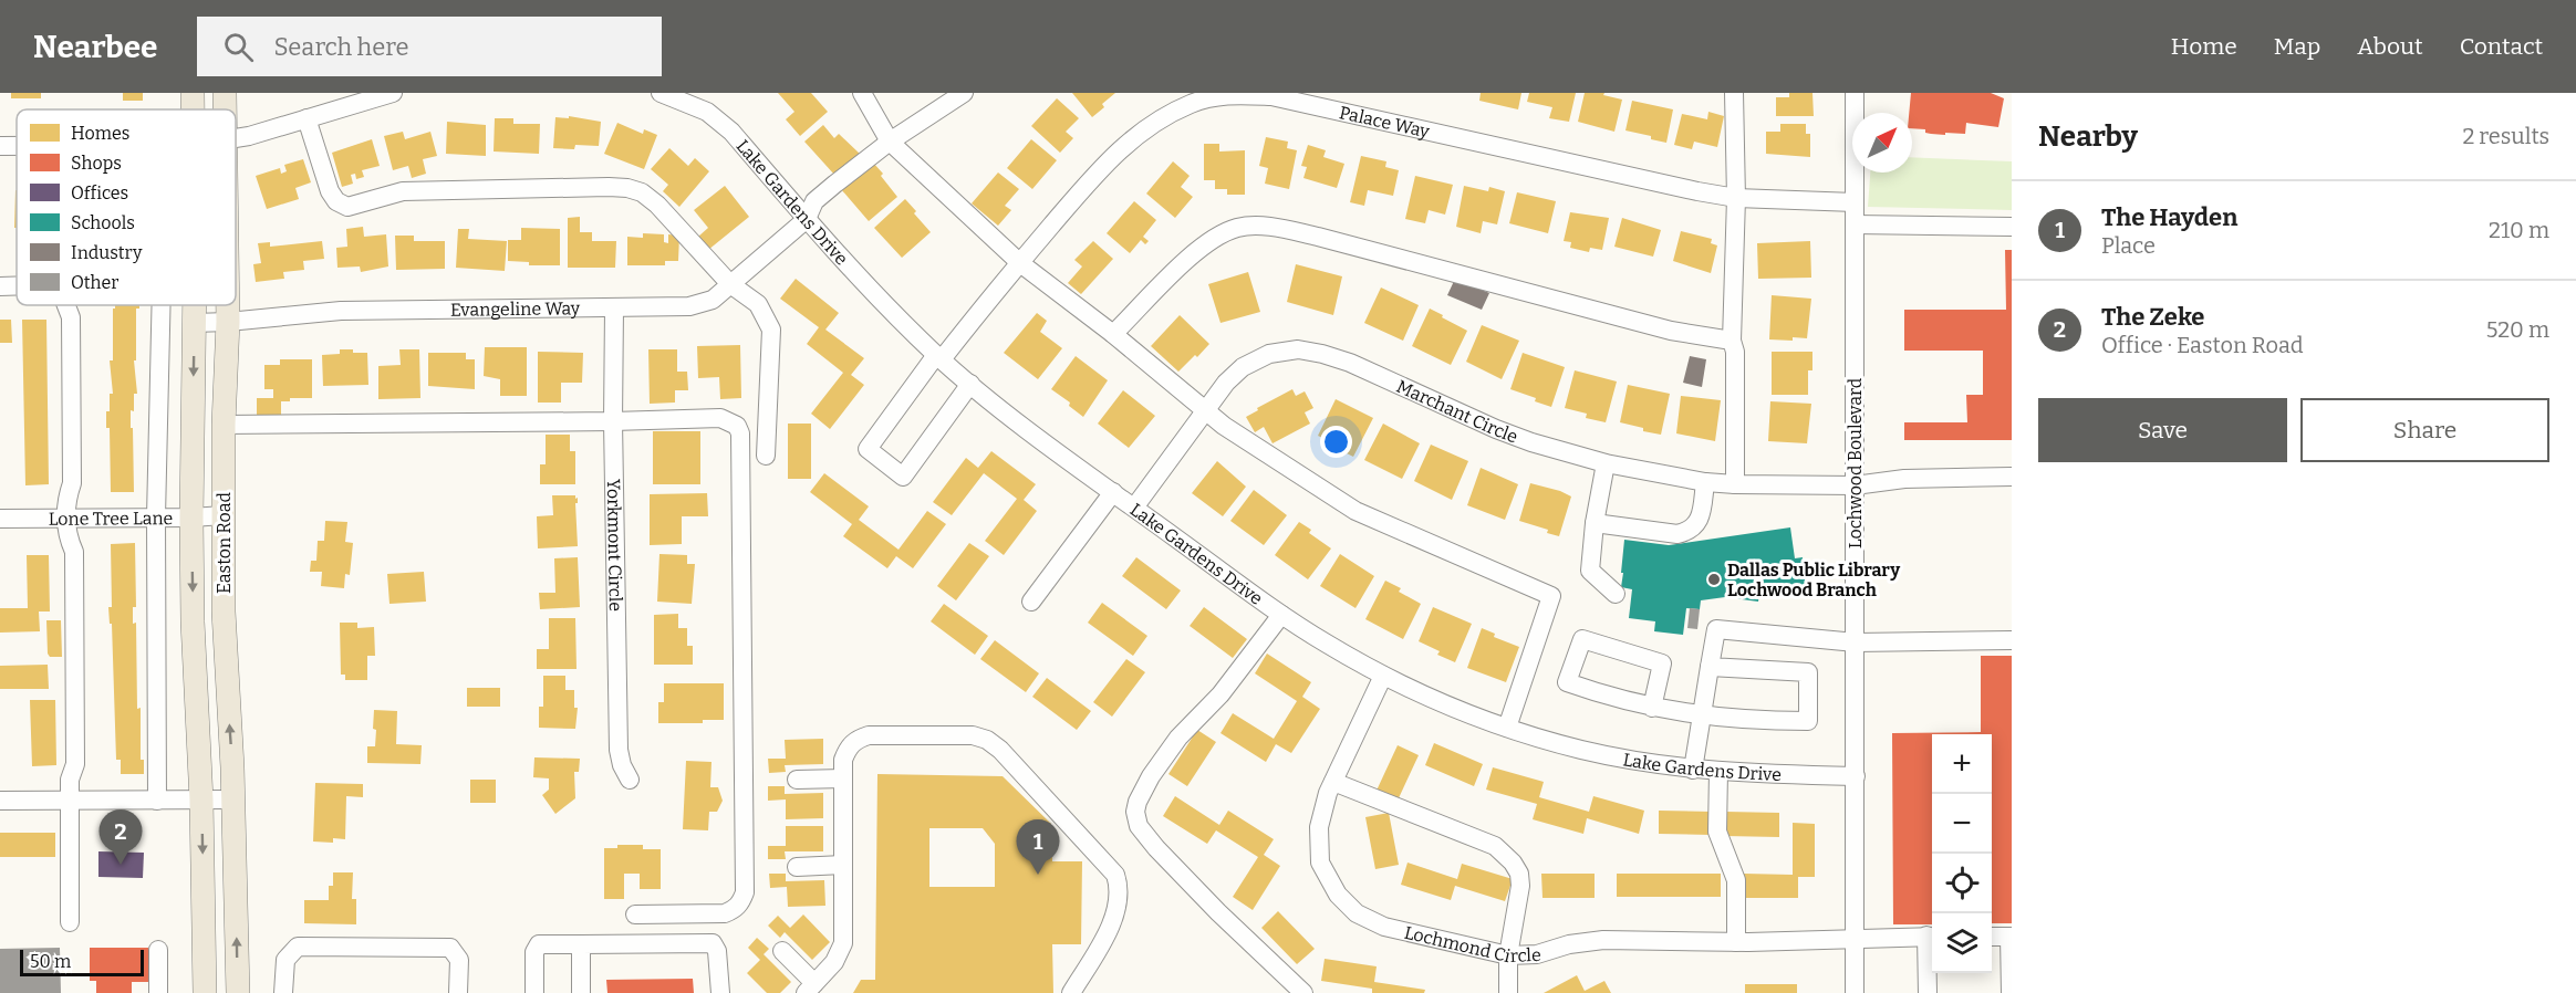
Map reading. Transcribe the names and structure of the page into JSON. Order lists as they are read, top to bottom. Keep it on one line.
{"streets":{"main road":["Easton Road"],"street":["Palace Way","Lake Gardens Drive","Evangeline Way","Marchant Circle","Lochwood Boulevard","Lone Tree Lane","Yorkmont Circle","Lochmond Circle"]},"crossings":[["Palace Way","Lake Gardens Drive"],["Palace Way","Lochwood Boulevard"],["Lake Gardens Drive","Evangeline Way"],["Lake Gardens Drive","Marchant Circle"],["Lake Gardens Drive","Lochwood Boulevard"],["Lake Gardens Drive","Lochmond Circle"],["Evangeline Way","Easton Road"],["Evangeline Way","Yorkmont Circle"],["Marchant Circle","Lochwood Boulevard"],["Lochwood Boulevard","Lochmond Circle"],["Lone Tree Lane","Easton Road"]],"places":["Dallas Public Library Lochwood Branch"],"legend":["Homes","Shops","Offices","Schools","Industry","Other"],"scale_bar":"50 m","north":"top right","page":{"header":"Nearbee","search":"Search here","nav":["Home","Map","About","Contact"],"heading":["Nearby","2 results"],"list":[{"mark":"1","name":"The Hayden","note":"Place","value":"210 m"},{"mark":"2","name":"The Zeke","note":"Office · Easton Road","value":"520 m"}],"buttons":["Save","Share"],"map_buttons":["+","−"],"pins":["2","1"],"scale":"50 m"}}
